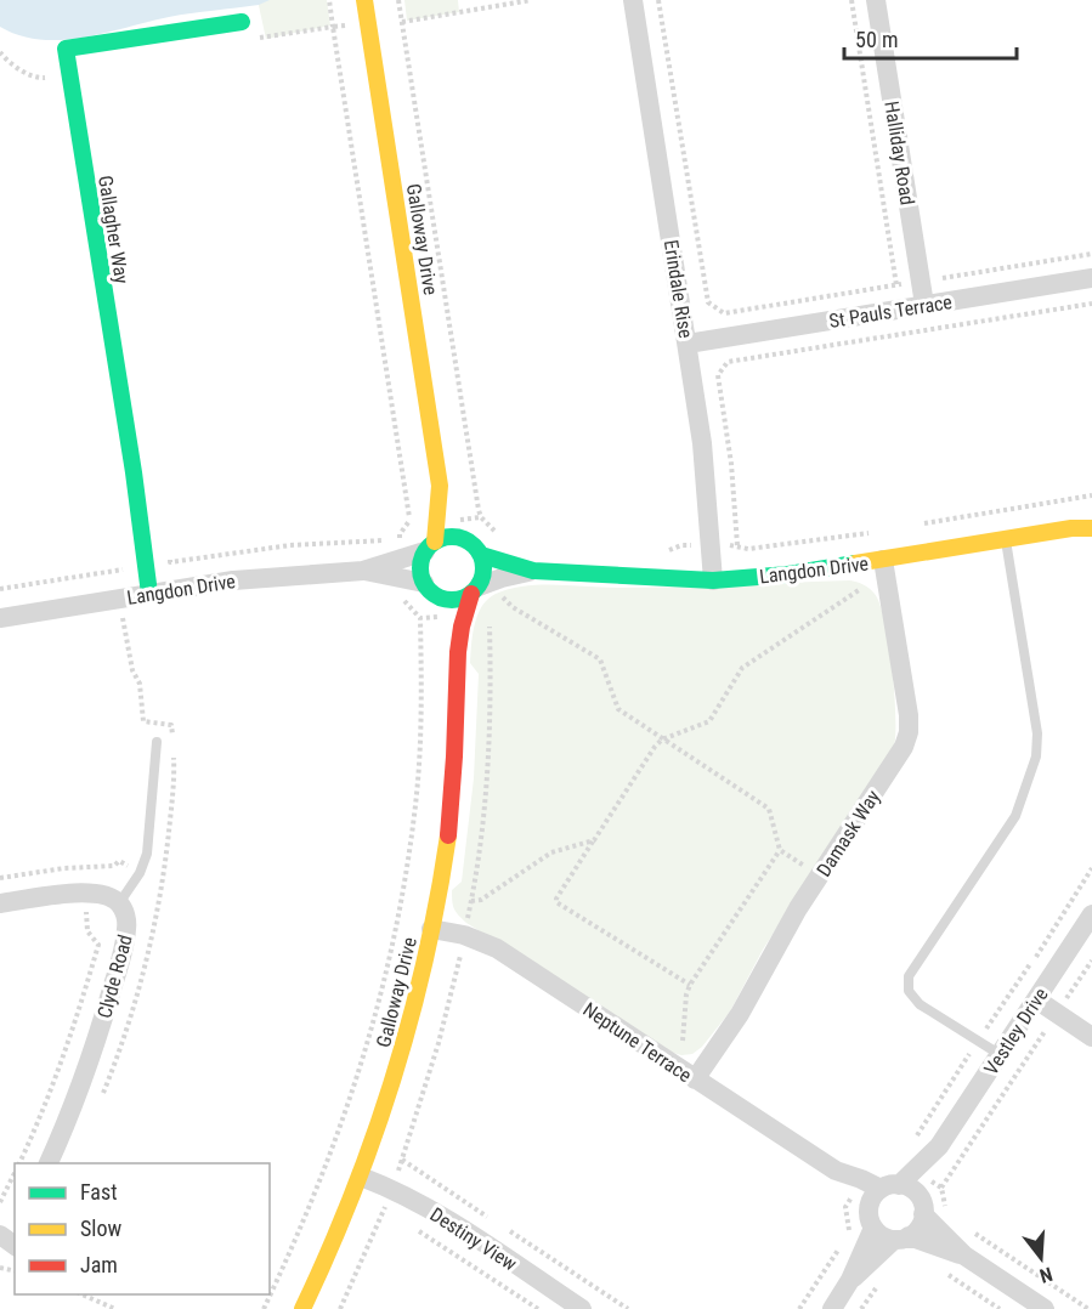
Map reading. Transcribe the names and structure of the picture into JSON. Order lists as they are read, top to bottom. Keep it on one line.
{"streets":{"street":["Halliday Road","Gallagher Way","Galloway Drive","Erindale Rise","St Pauls Terrace","Langdon Drive","Damask Way","Clyde Road","Vestley Drive","Neptune Terrace","Destiny View"]},"crossings":[["Halliday Road","St Pauls Terrace"],["Gallagher Way","Langdon Drive"],["Galloway Drive","Langdon Drive"],["Galloway Drive","Neptune Terrace"],["Galloway Drive","Destiny View"],["Erindale Rise","St Pauls Terrace"],["Erindale Rise","Langdon Drive"],["Langdon Drive","Damask Way"],["Damask Way","Neptune Terrace"],["Vestley Drive","Neptune Terrace"]],"legend":["Fast","Slow","Jam"],"scale_bar":"50 m","north":"bottom"}
